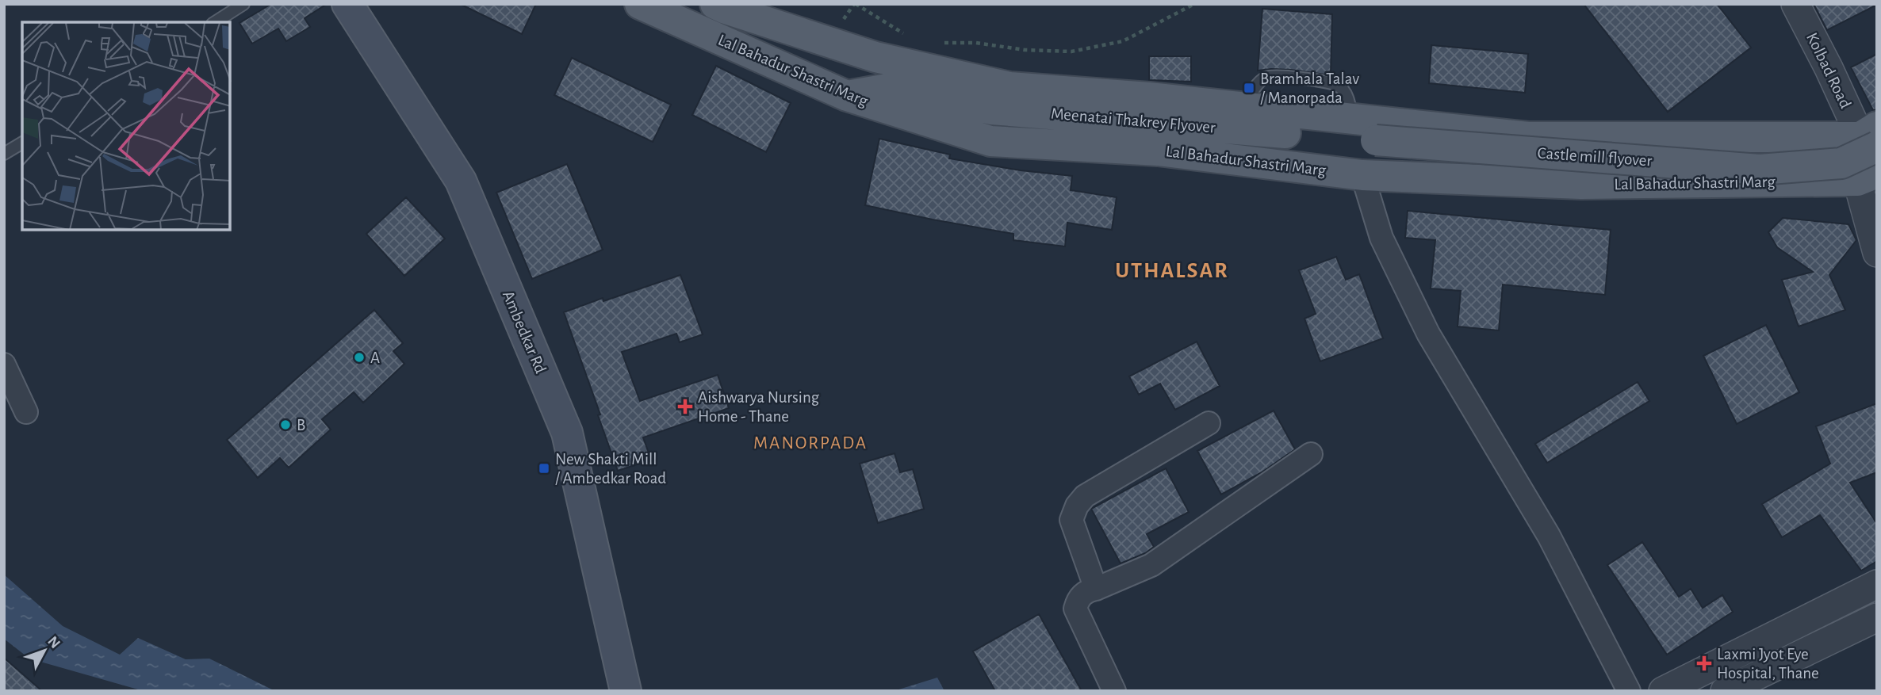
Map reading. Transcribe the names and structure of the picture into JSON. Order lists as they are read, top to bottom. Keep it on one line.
{"streets":{"main road":["Lal Bahadur Shastri Marg","Meenatai Thakrey Flyover","Castle mill flyover","Ambedkar Rd"],"street":["Kolbad Road"]},"crossings":[["Lal Bahadur Shastri Marg","Kolbad Road"],["Lal Bahadur Shastri Marg","Meenatai Thakrey Flyover"],["Lal Bahadur Shastri Marg","Castle mill flyover"],["Kolbad Road","Castle mill flyover"],["Meenatai Thakrey Flyover","Castle mill flyover"]],"districts":["UTHALSAR","MANORPADA"],"places":{"transit":["Bramhala Talav / Manorpada","New Shakti Mill / Ambedkar Road"],"other":["A","B"],"health":["Aishwarya Nursing Home - Thane","Laxmi Jyot Eye Hospital, Thane"]},"north":"top right"}
